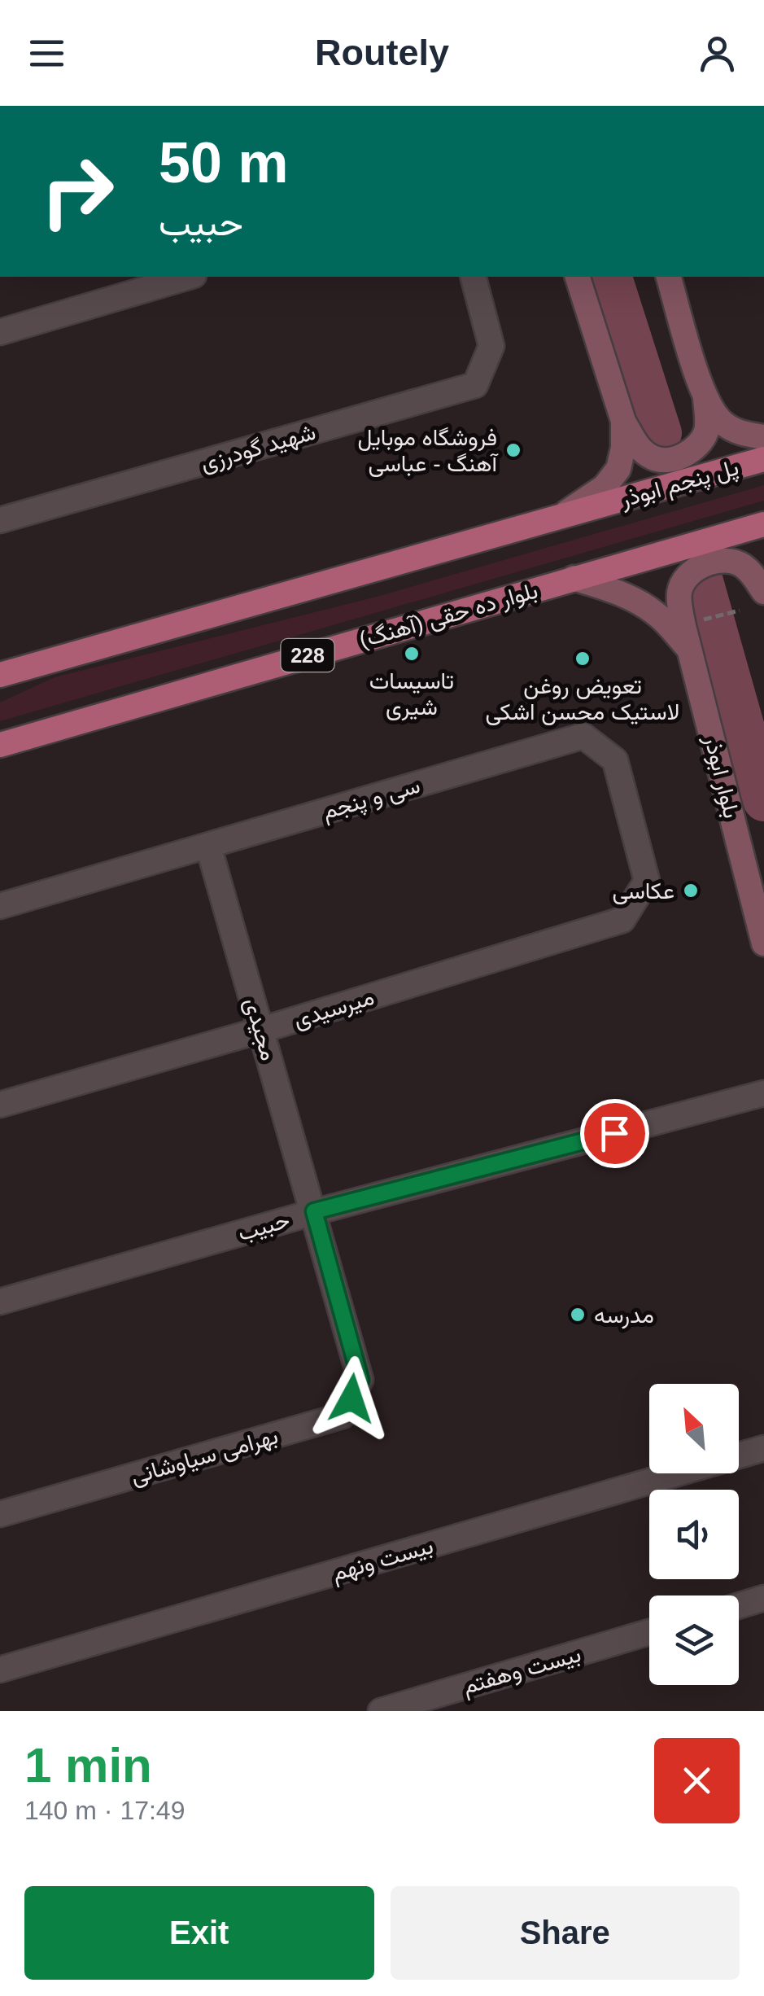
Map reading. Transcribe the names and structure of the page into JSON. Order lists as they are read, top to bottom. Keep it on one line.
{"streets":{"main road":["پل پنجم ابوذر","بلوار ده حقی (آهنگ)","228","بلوار ابوذر"],"street":["شهید گودرزی","سی و پنجم","میرسیدی","مجیدی","حبیب","بهرامی سیاوشانی","بیست ونهم","بیست وهفتم"]},"crossings":[["سی و پنجم","میرسیدی"],["سی و پنجم","مجیدی"],["میرسیدی","مجیدی"],["مجیدی","حبیب"],["مجیدی","بهرامی سیاوشانی"],["حبیب","بهرامی سیاوشانی"]],"places":["فروشگاه موبایل آهنگ - عباسی","تاسیسات شیری","تعویض روغن لاستیک محسن اشکی","عکاسى","مدرسه"],"north":"top left","page":{"header":"Routely","turn":["50 m","حبیب"],"heading":["1 min","140 m · 17:49"],"buttons":["Exit","Share"]}}
